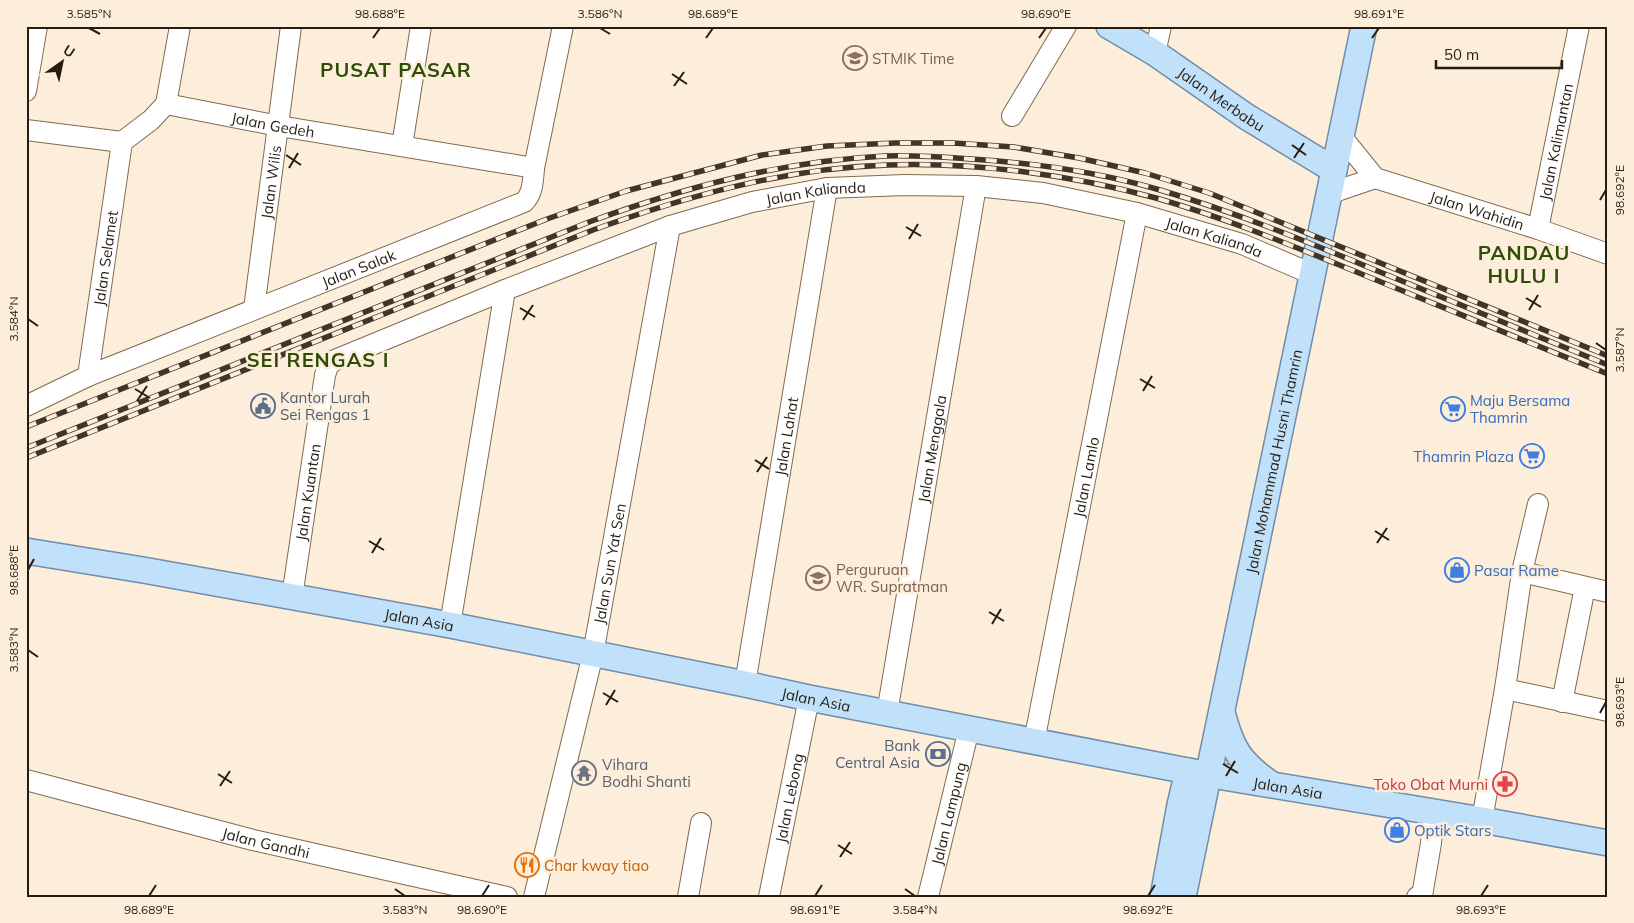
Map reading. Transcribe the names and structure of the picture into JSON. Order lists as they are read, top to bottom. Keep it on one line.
{"streets":{"main road":["Jalan Merbabu","Jalan Mohammad Husni Thamrin","Jalan Asia"],"street":["Jalan Gedeh","Jalan Kalimantan","Jalan Wilis","Jalan Kalianda","Jalan Wahidin","Jalan Selamet","Jalan Salak","Jalan Lahat","Jalan Menggala","Jalan Lamlo","Jalan Kuantan","Jalan Sun Yat Sen","Jalan Lebong","Jalan Lampung","Jalan Gandhi"]},"crossings":[["Jalan Merbabu","Jalan Mohammad Husni Thamrin"],["Jalan Gedeh","Jalan Wilis"],["Jalan Gedeh","Jalan Salak"],["Jalan Kalimantan","Jalan Wahidin"],["Jalan Wilis","Jalan Salak"],["Jalan Kalianda","Jalan Lahat"],["Jalan Kalianda","Jalan Menggala"],["Jalan Kalianda","Jalan Mohammad Husni Thamrin"],["Jalan Kalianda","Jalan Lamlo"],["Jalan Kalianda","Jalan Kuantan"],["Jalan Kalianda","Jalan Sun Yat Sen"],["Jalan Selamet","Jalan Salak"],["Jalan Lahat","Jalan Asia"],["Jalan Menggala","Jalan Asia"],["Jalan Mohammad Husni Thamrin","Jalan Asia"],["Jalan Lamlo","Jalan Asia"],["Jalan Kuantan","Jalan Asia"],["Jalan Sun Yat Sen","Jalan Asia"],["Jalan Asia","Jalan Lebong"],["Jalan Asia","Jalan Lampung"]],"districts":["PUSAT PASAR","PANDAU HULU I","SEI RENGAS I"],"places":{"school or university":["STMIK Time","Perguruan WR. Supratman"],"public building":["Kantor Lurah Sei Rengas 1"],"supermarket":["Maju Bersama Thamrin","Thamrin Plaza"],"shop":["Pasar Rame","Optik Stars"],"bank":["Bank Central Asia"],"temple":["Vihara Bodhi Shanti"],"pharmacy":["Toko Obat Murni"],"restaurant":["Char kway tiao"]},"scale_bar":"50 m","north":"top right","coordinates":["3.585°N","98.688°E","3.586°N","98.689°E","98.690°E","98.691°E","98.692°E","3.584°N","3.587°N","3.583°N","98.693°E"]}
